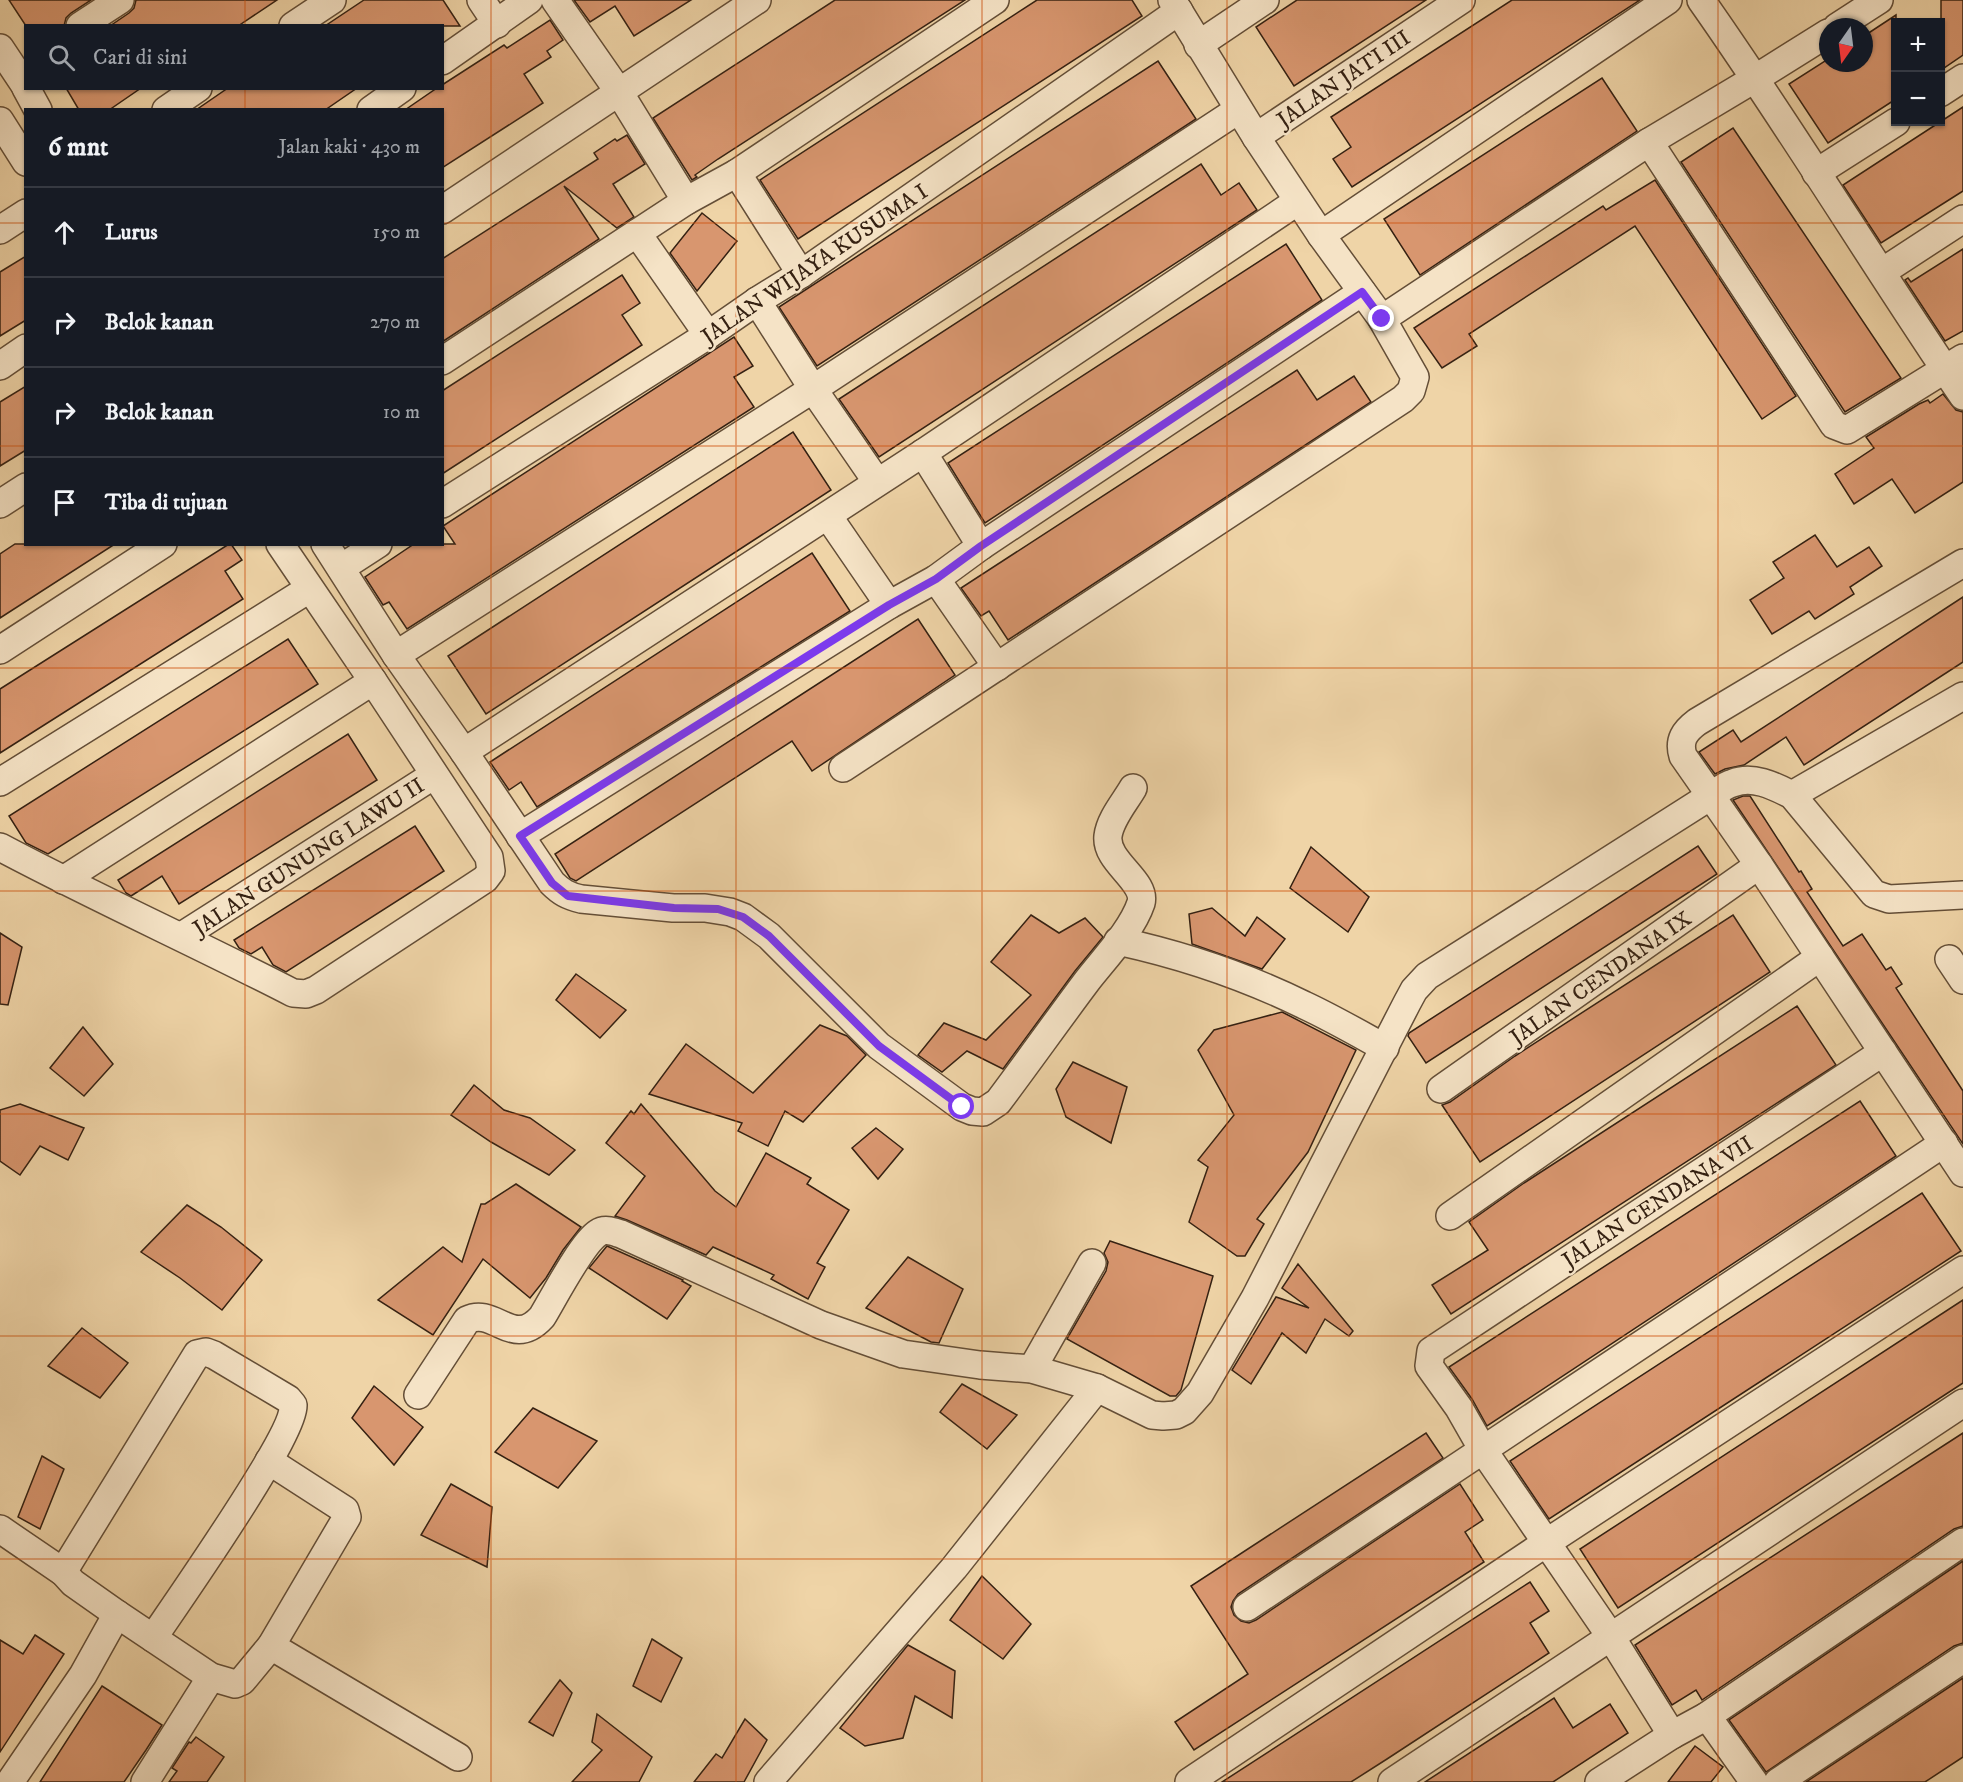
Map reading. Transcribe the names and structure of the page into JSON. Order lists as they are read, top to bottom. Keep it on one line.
{"streets":{"street":["JALAN JATI III","JALAN WIJAYA KUSUMA I","JALAN GUNUNG LAWU II","JALAN CENDANA IX","JALAN CENDANA VII"]},"north":"bottom","page":{"map_buttons":["+","−"],"search":"Cari di sini","heading":["6 mnt","Jalan kaki · 430 m"],"list":[["Lurus","150 m"],["Belok kanan","270 m"],["Belok kanan","10 m"],"Tiba di tujuan"]}}
